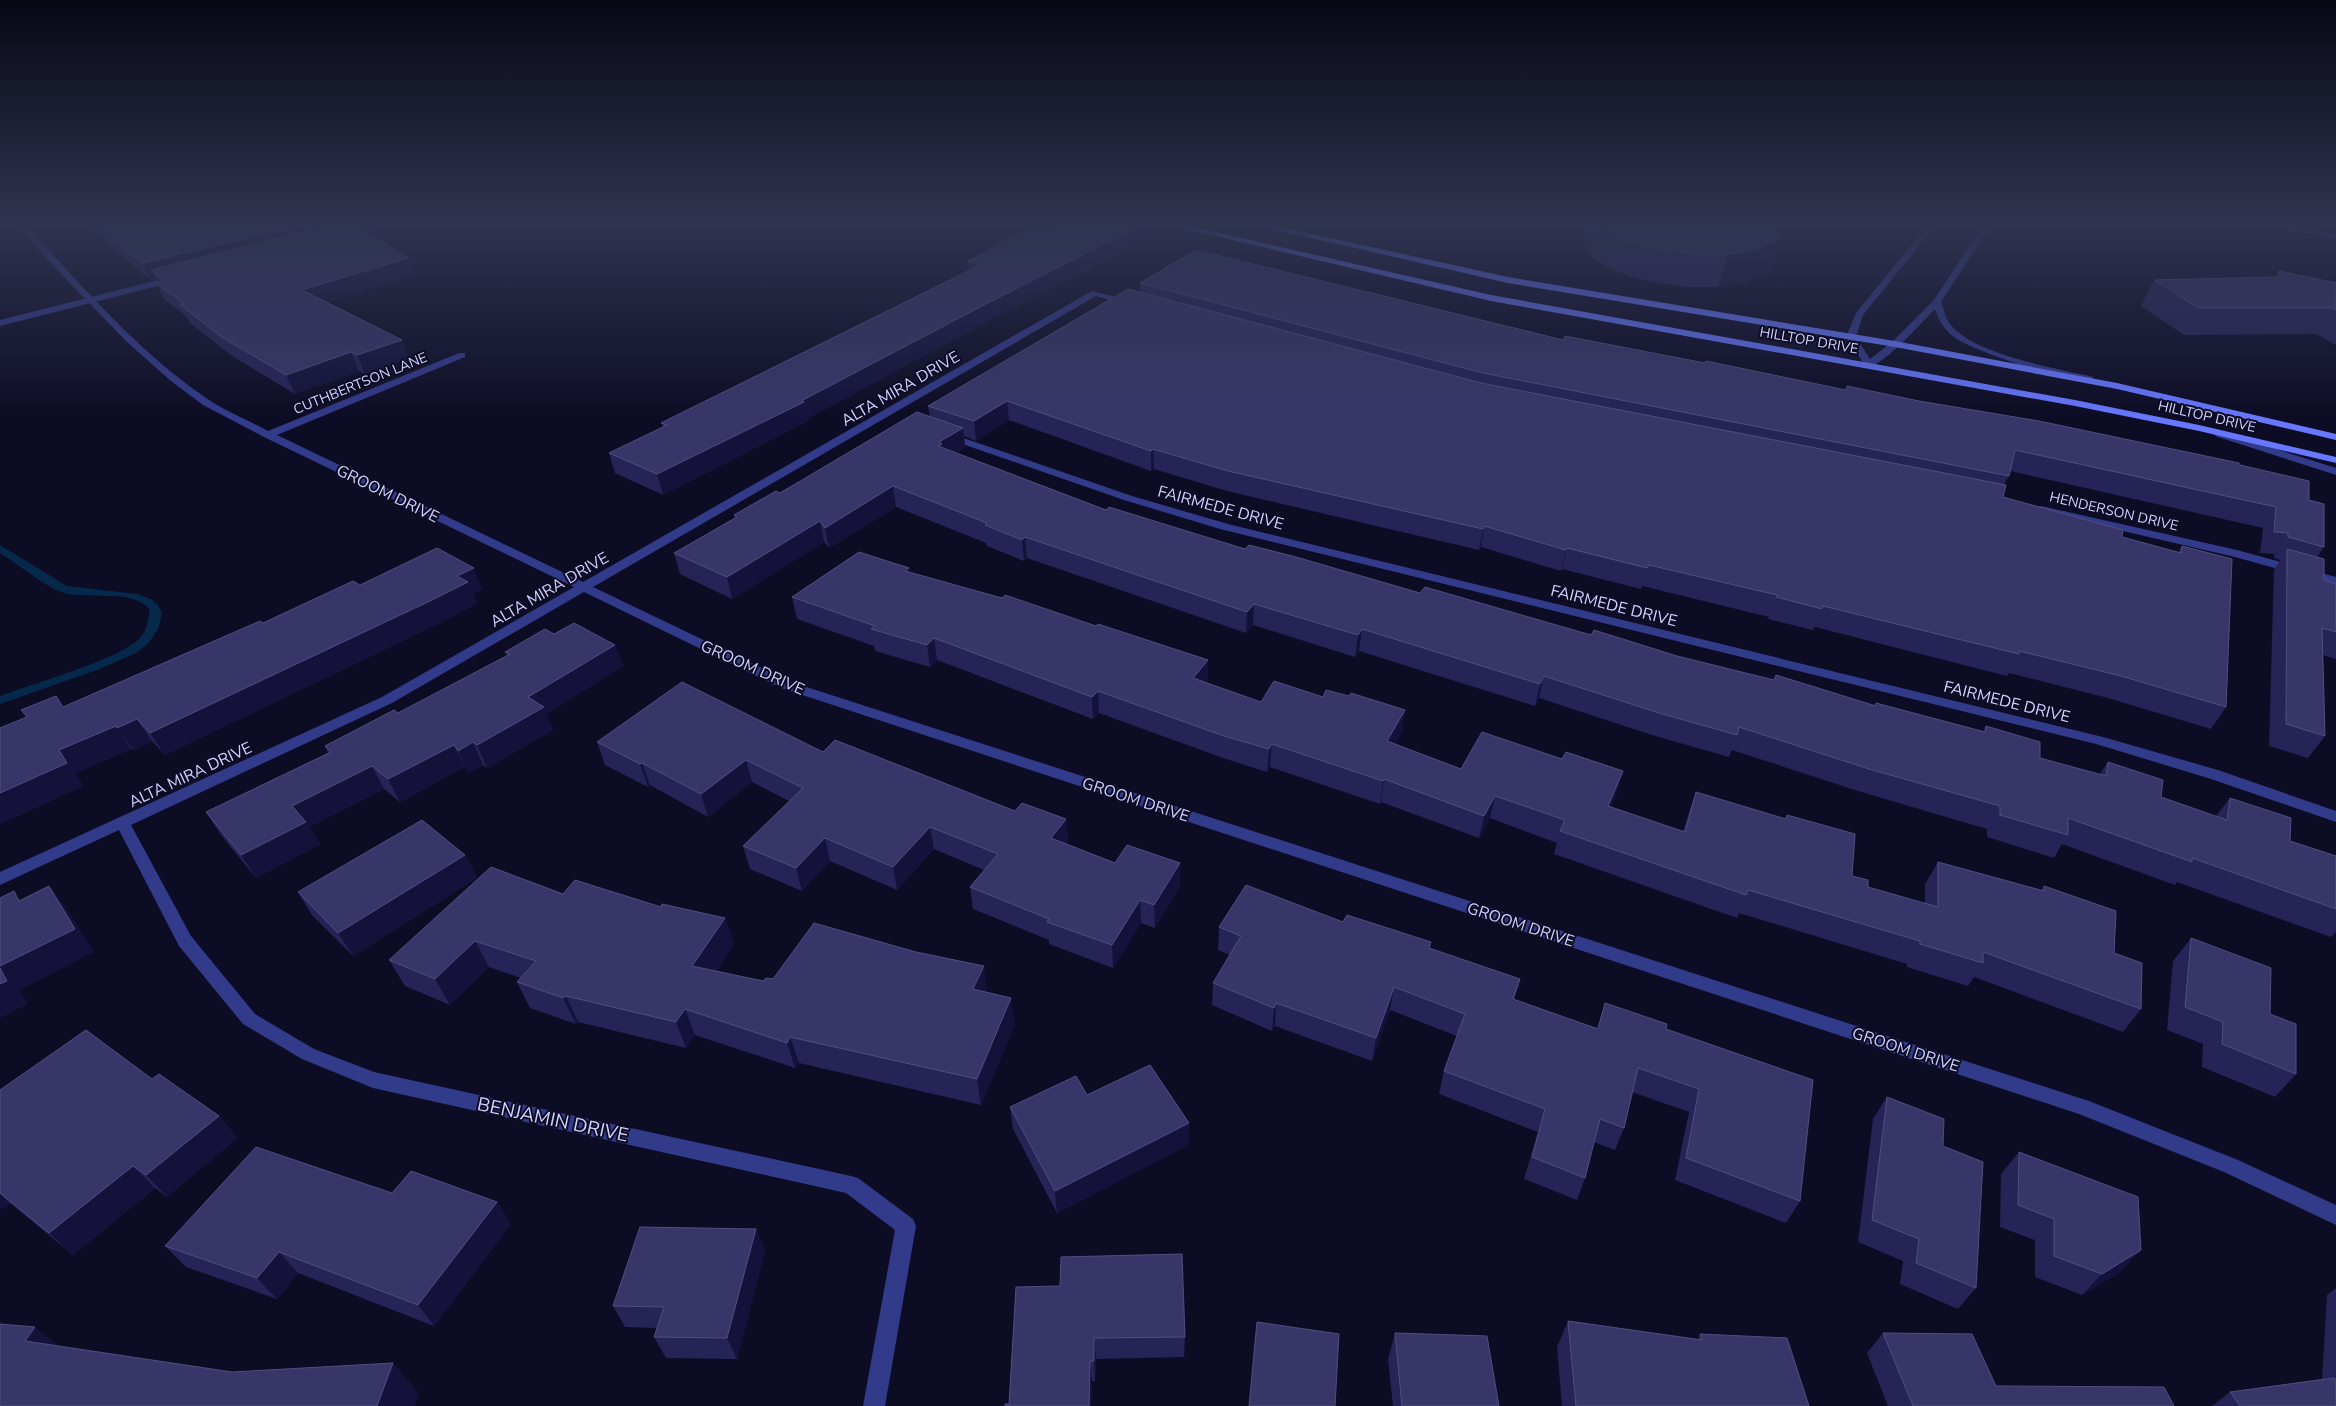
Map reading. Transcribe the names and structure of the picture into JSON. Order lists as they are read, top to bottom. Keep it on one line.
{"streets":{"main road":["HILLTOP DRIVE"],"street":["CUTHBERTSON LANE","ALTA MIRA DRIVE","GROOM DRIVE","FAIRMEDE DRIVE","HENDERSON DRIVE","BENJAMIN DRIVE"]},"crossings":[["CUTHBERTSON LANE","GROOM DRIVE"],["ALTA MIRA DRIVE","GROOM DRIVE"],["ALTA MIRA DRIVE","BENJAMIN DRIVE"]]}
